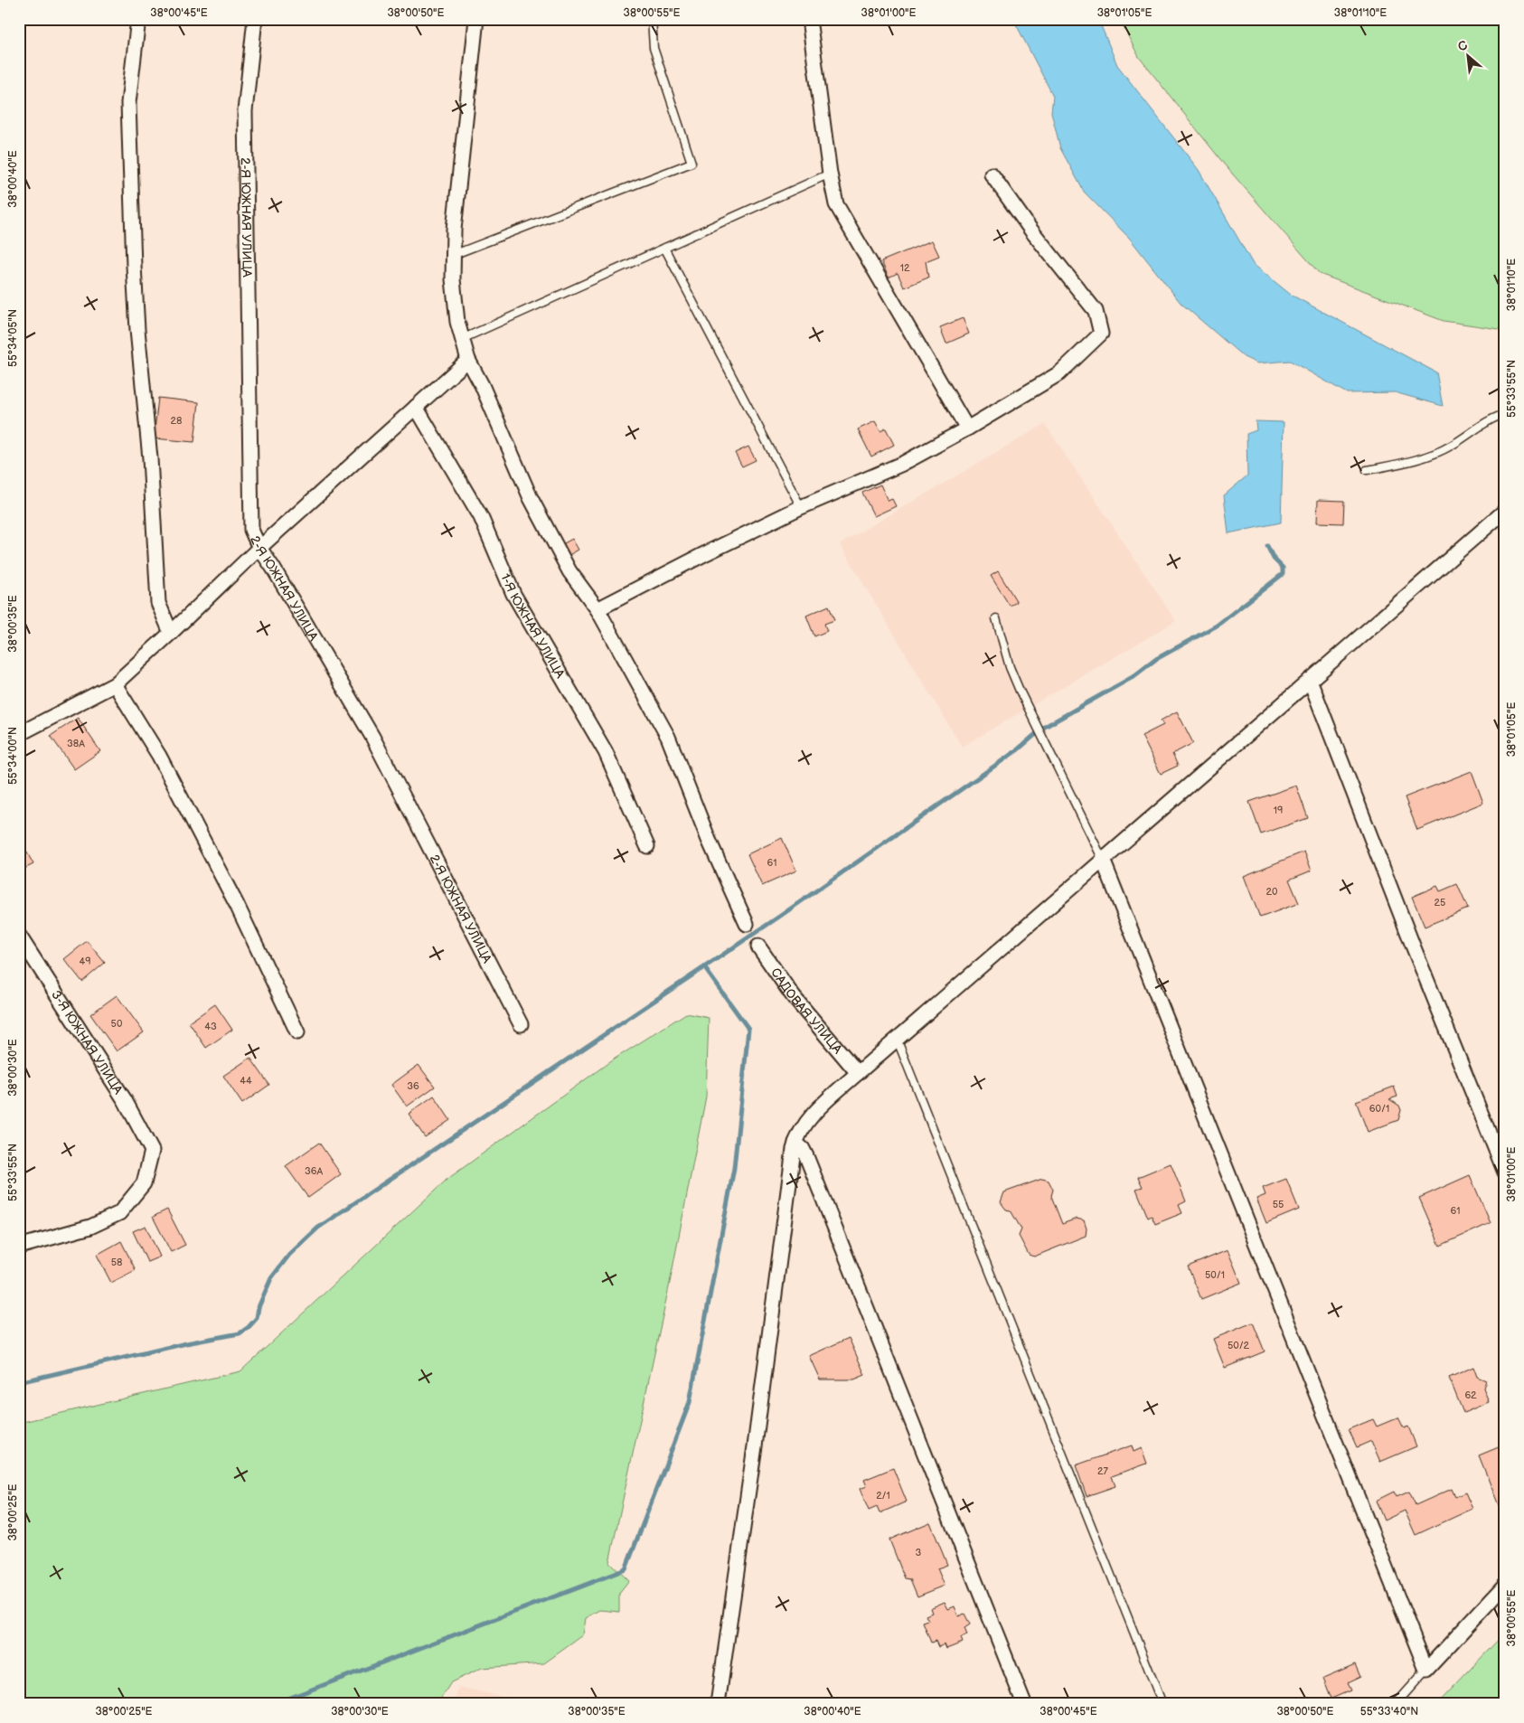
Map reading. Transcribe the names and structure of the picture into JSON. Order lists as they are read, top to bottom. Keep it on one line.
{"streets":{"street":["2-Я ЮЖНАЯ УЛИЦА","1-Я ЮЖНАЯ УЛИЦА","САДОВАЯ УЛИЦА","3-Я ЮЖНАЯ УЛИЦА"]},"house_numbers":["12","28","38А","19","61","20","25","49","50","43","44","36","60/1","36А","55","61","58","50/1","50/2","62","27","2/1","3"],"north":"top left","coordinates":["38°00'45\"E","38°00'50\"E","38°00'55\"E","38°01'00\"E","38°01'05\"E","38°01'10\"E","38°00'40\"E","55°34'05\"N","55°33'55\"N","38°00'35\"E","55°34'00\"N","38°00'30\"E","38°00'25\"E","55°33'40\"N"]}
